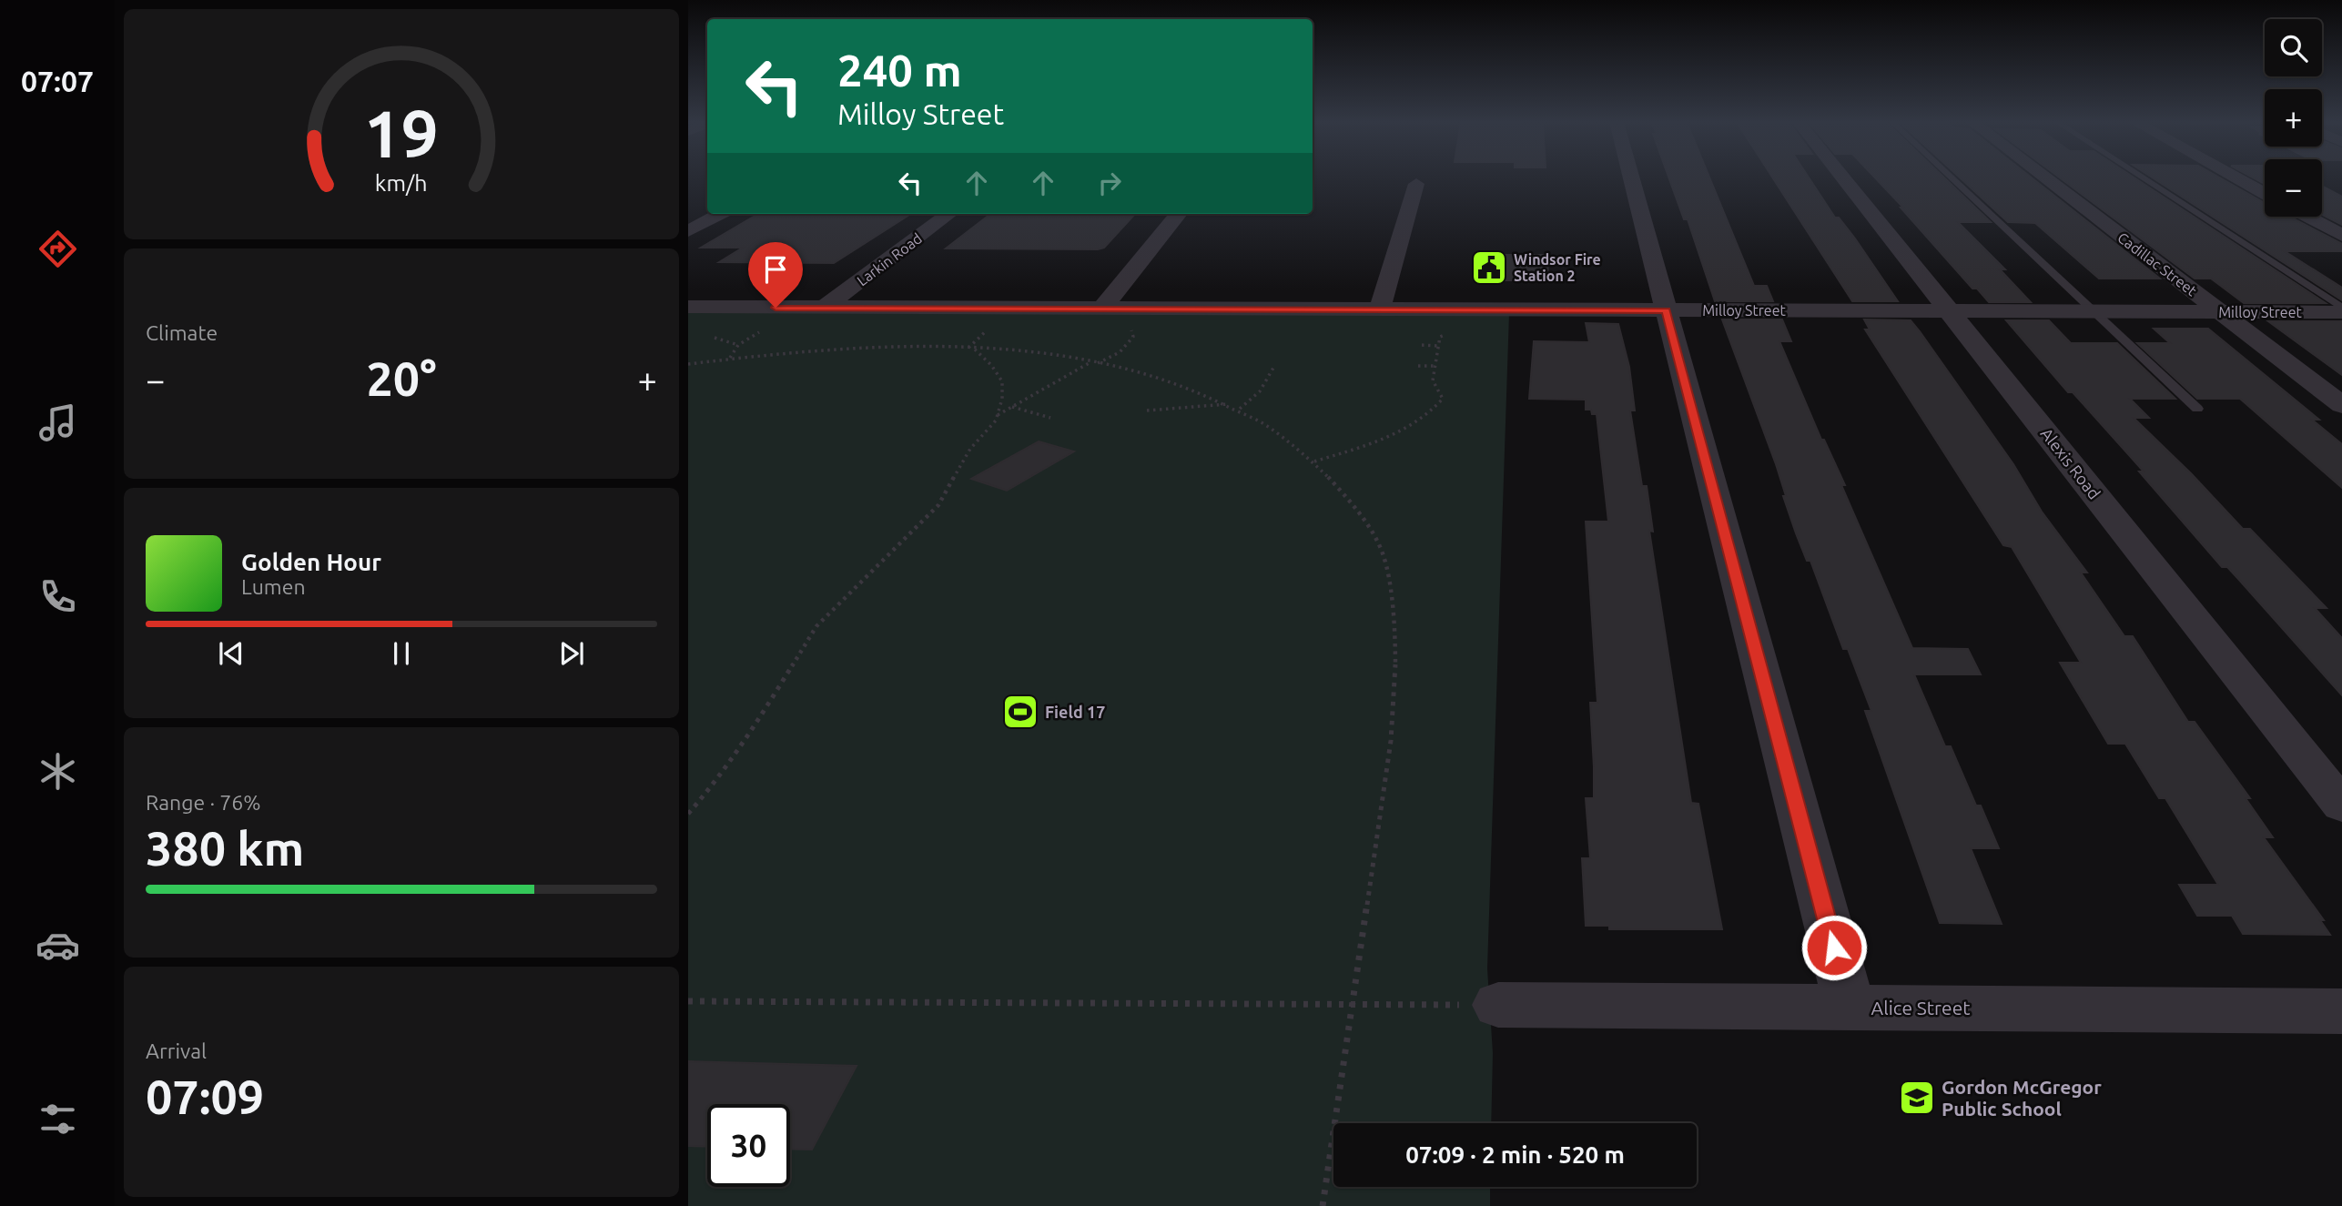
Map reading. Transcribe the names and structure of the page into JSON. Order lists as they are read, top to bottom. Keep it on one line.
{"streets":{"street":["Larkin Road","Cadillac Street","Milloy Street","Alexis Road","Alice Street"]},"crossings":[["Larkin Road","Milloy Street"],["Cadillac Street","Milloy Street"],["Milloy Street","Alexis Road"]],"places":{"public building":["Windsor Fire Station 2"],"sports":["Field 17"],"school or university":["Gordon McGregor Public School"]},"page":{"tabs":"07:07","map_buttons":["+","−"],"turn":["240 m","Milloy Street"],"tile":["Climate",["Range · 76%","380 km"],["Arrival","07:09"]],"heat":["−","20°","+"],"song":["Golden Hour","Lumen"],"limit":"30","trip":"07:09 · 2 min · 520 m","gauge":["19","km/h"]}}
